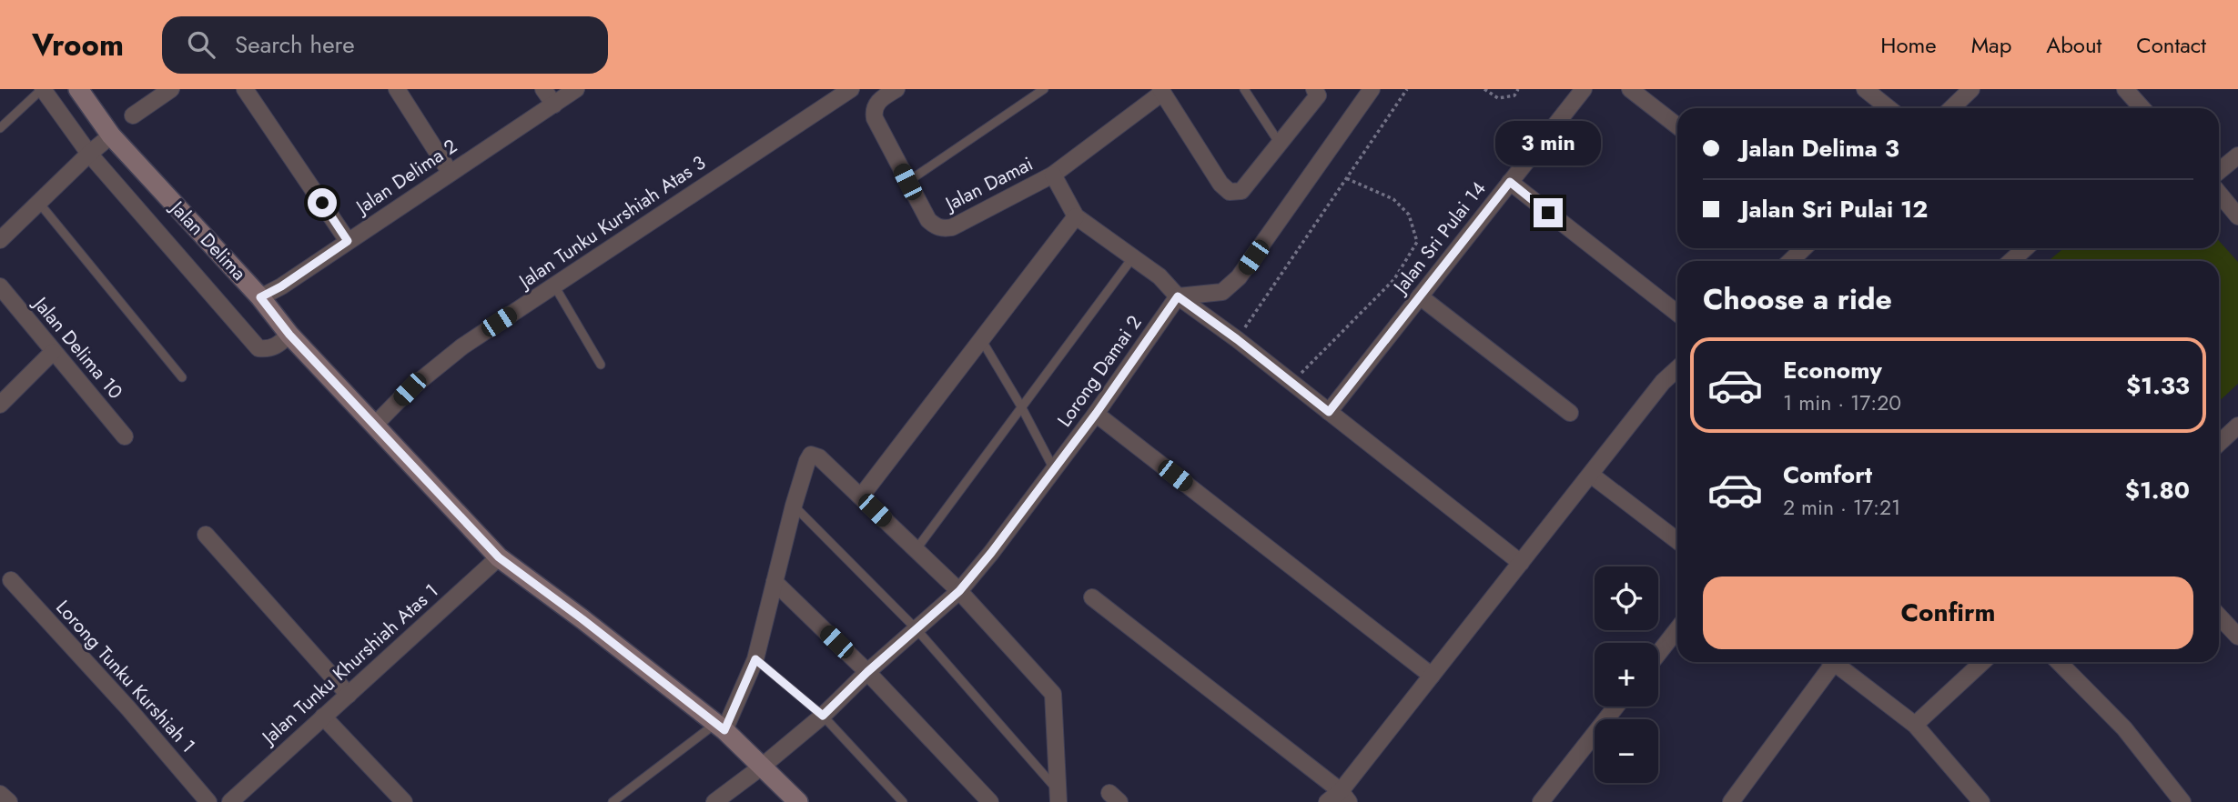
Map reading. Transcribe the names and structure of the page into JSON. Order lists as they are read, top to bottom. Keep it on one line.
{"streets":{"main road":["Jalan Delima"],"street":["Jalan Delima 2","Jalan Damai","Jalan Tunku Kurshiah Atas 3","Jalan Sri Pulai 14","Jalan Delima 10","Lorong Damai 2","Jalan Tunku Khurshiah Atas 1","Lorong Tunku Kurshiah 1"]},"crossings":[["Jalan Delima 2","Jalan Delima"],["Jalan Tunku Kurshiah Atas 3","Jalan Delima"],["Jalan Delima","Lorong Damai 2"],["Jalan Delima","Jalan Tunku Khurshiah Atas 1"]],"page":{"header":"Vroom","search":"Search here","nav":["Home","Map","About","Contact"],"banner":["Jalan Delima 3","Jalan Sri Pulai 12"],"bubble":"3 min","heading":"Choose a ride","list":[{"name":"Economy","note":"1 min · 17:20","value":"$1.33"},{"name":"Comfort","note":"2 min · 17:21","value":"$1.80"}],"buttons":"Confirm","map_buttons":["+","−"]}}
